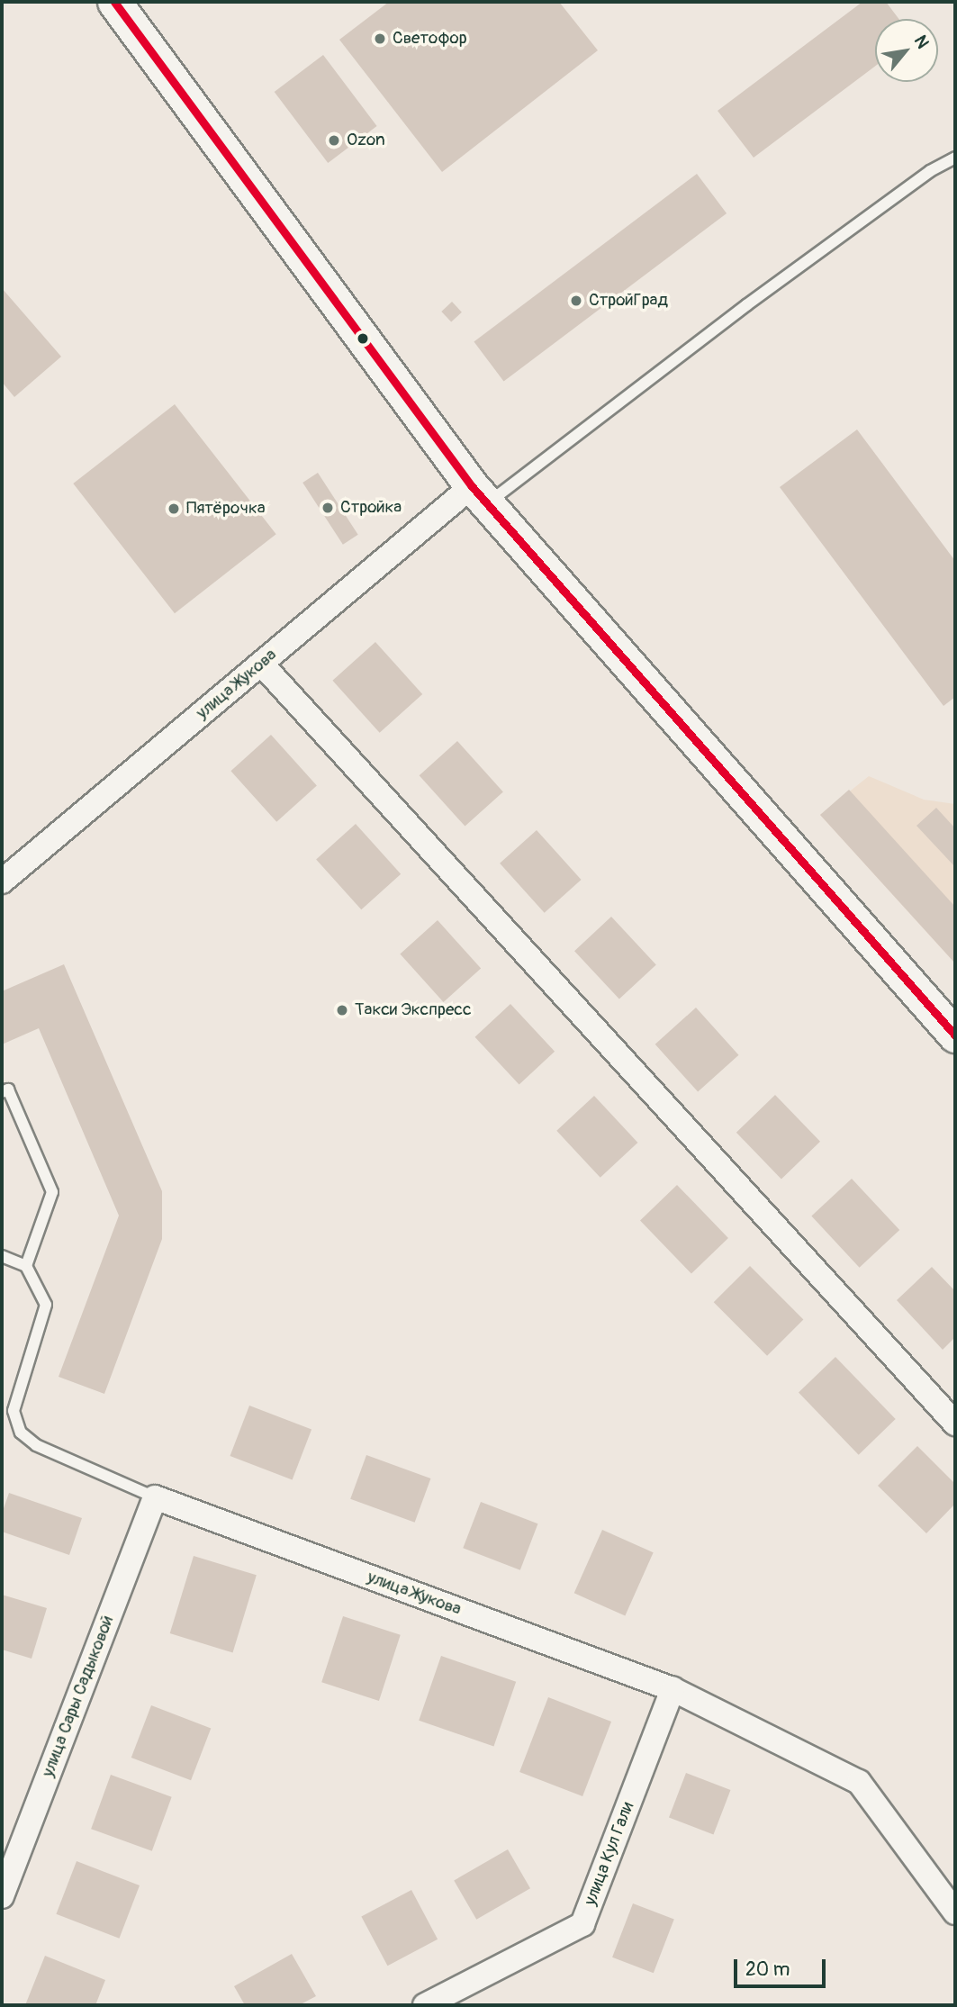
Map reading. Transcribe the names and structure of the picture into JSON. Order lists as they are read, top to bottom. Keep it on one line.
{"streets":{"street":["улица Жукова","улица Сары Садыковой","улица Кул Гали"]},"crossings":[["улица Жукова","улица Сары Садыковой"],["улица Жукова","улица Кул Гали"]],"places":["Светофор","Ozon","СтройГрад","Стройка","Пятёрочка","Такси Экспресс"],"scale_bar":"20 m","north":"top right"}
